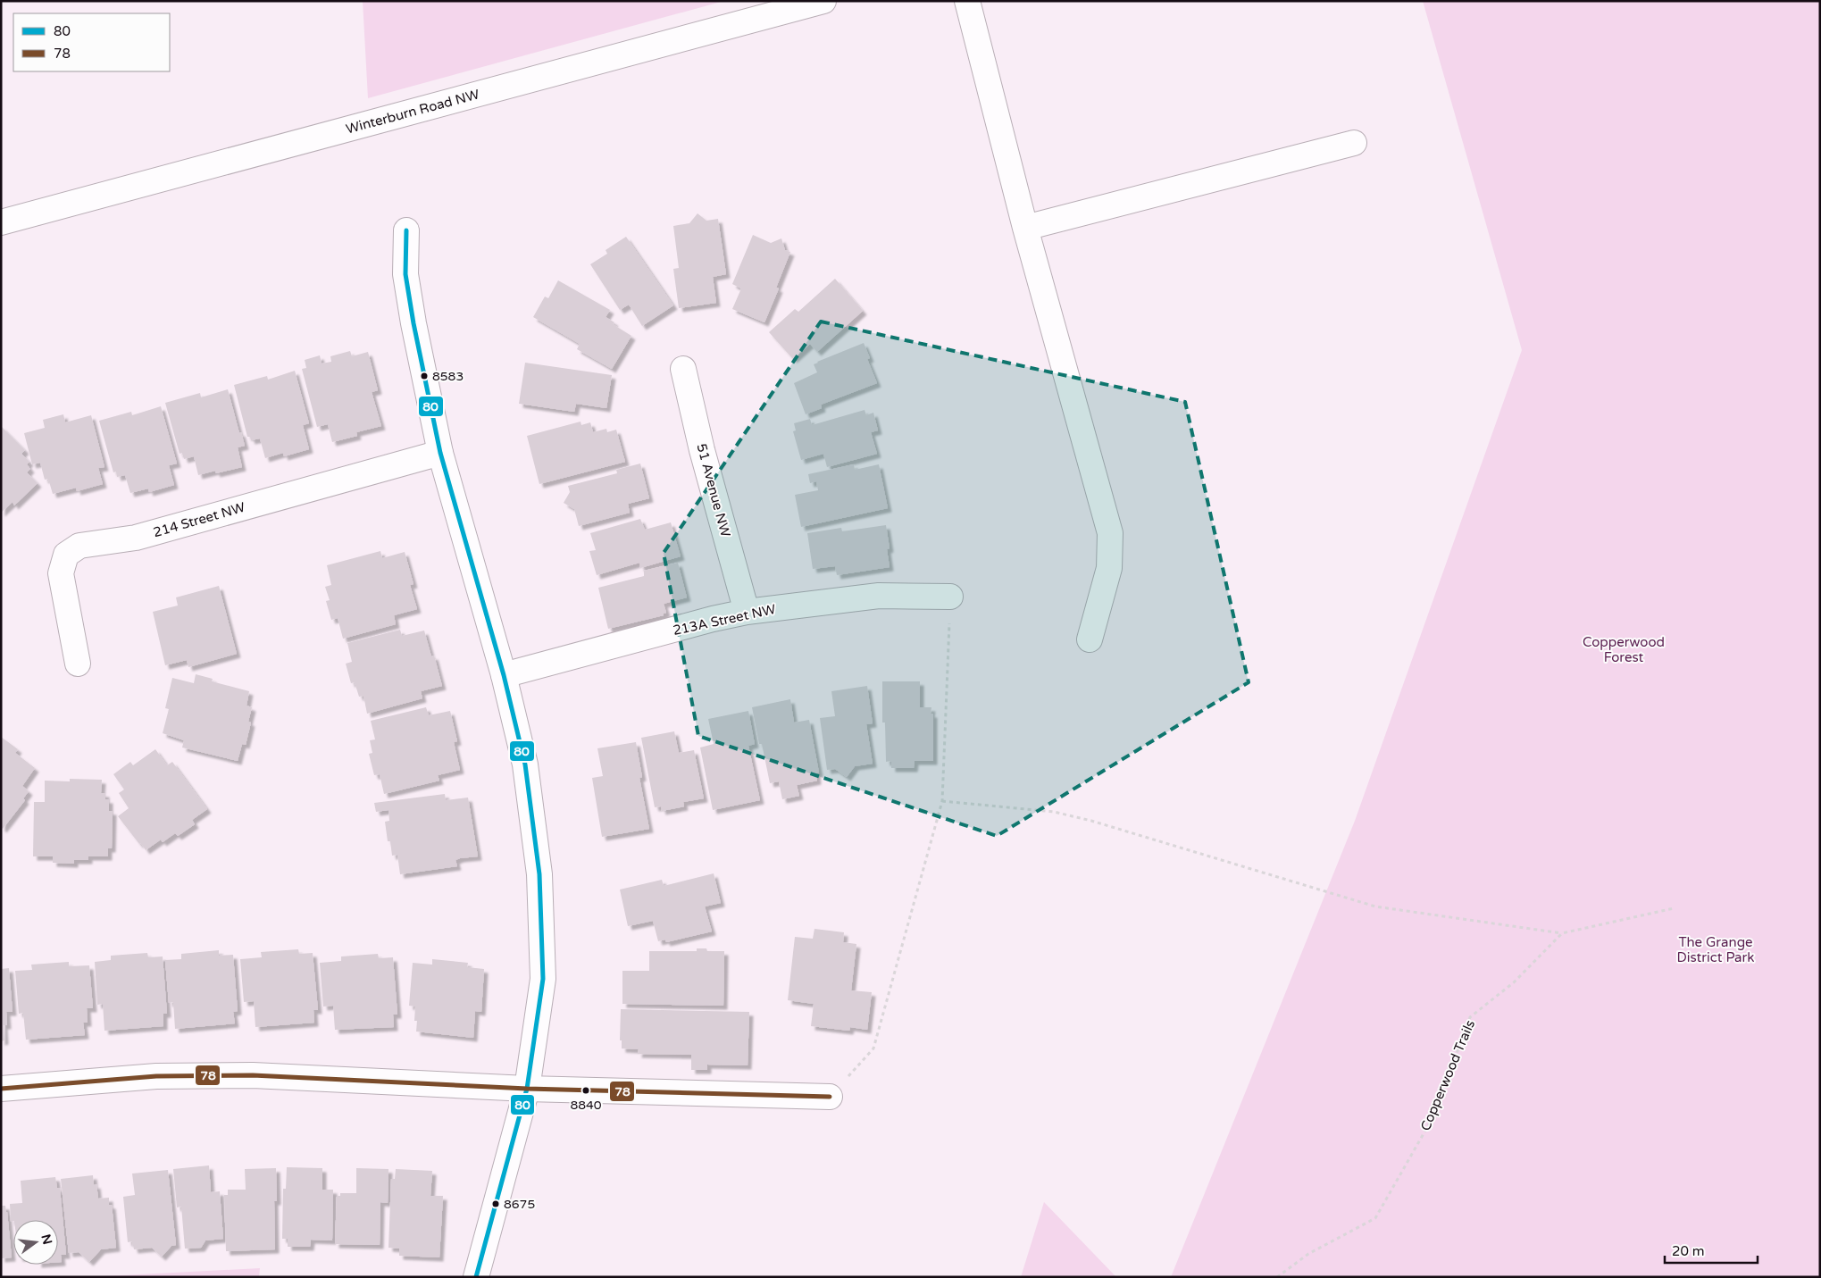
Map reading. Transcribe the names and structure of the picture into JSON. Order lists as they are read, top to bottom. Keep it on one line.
{"streets":{"street":["Winterburn Road NW","51 Avenue NW","214 Street NW","213A Street NW"],"path":["Copperwood Trails"]},"crossings":[["51 Avenue NW","213A Street NW"]],"parks":["Copperwood Forest","The Grange District Park"],"places":["8583","8840","8675"],"lines":["transit line 80","transit line 78"],"legend":["80","78"],"scale_bar":"20 m","north":"right"}
